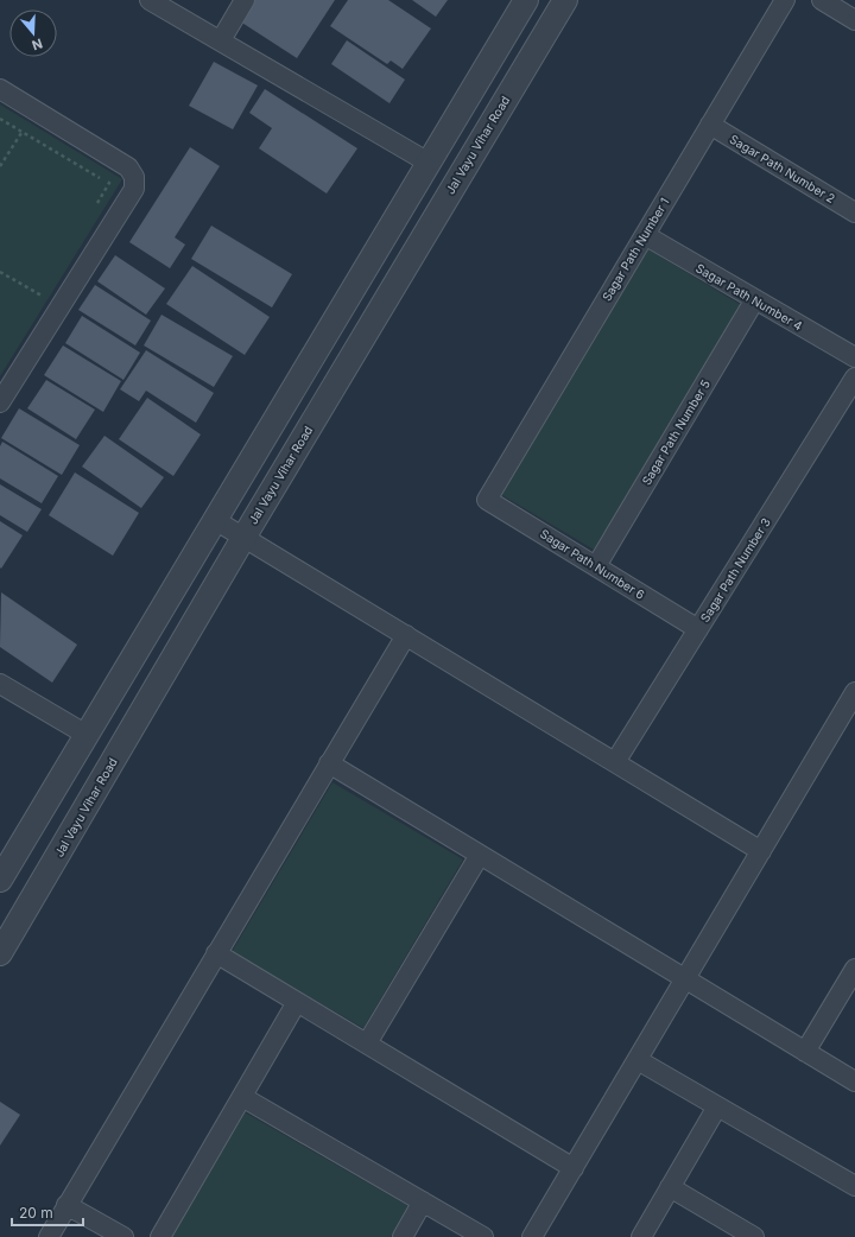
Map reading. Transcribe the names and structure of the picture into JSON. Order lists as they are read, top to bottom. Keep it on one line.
{"streets":{"street":["Jal Vayu Vihar Road","Sagar Path Number 2","Sagar Path Number 1","Sagar Path Number 4","Sagar Path Number 5","Sagar Path Number 6","Sagar Path Number 3"]},"crossings":[["Sagar Path Number 2","Sagar Path Number 1"],["Sagar Path Number 1","Sagar Path Number 4"],["Sagar Path Number 1","Sagar Path Number 6"],["Sagar Path Number 4","Sagar Path Number 5"],["Sagar Path Number 5","Sagar Path Number 6"],["Sagar Path Number 6","Sagar Path Number 3"]],"scale_bar":"20 m","north":"bottom"}
